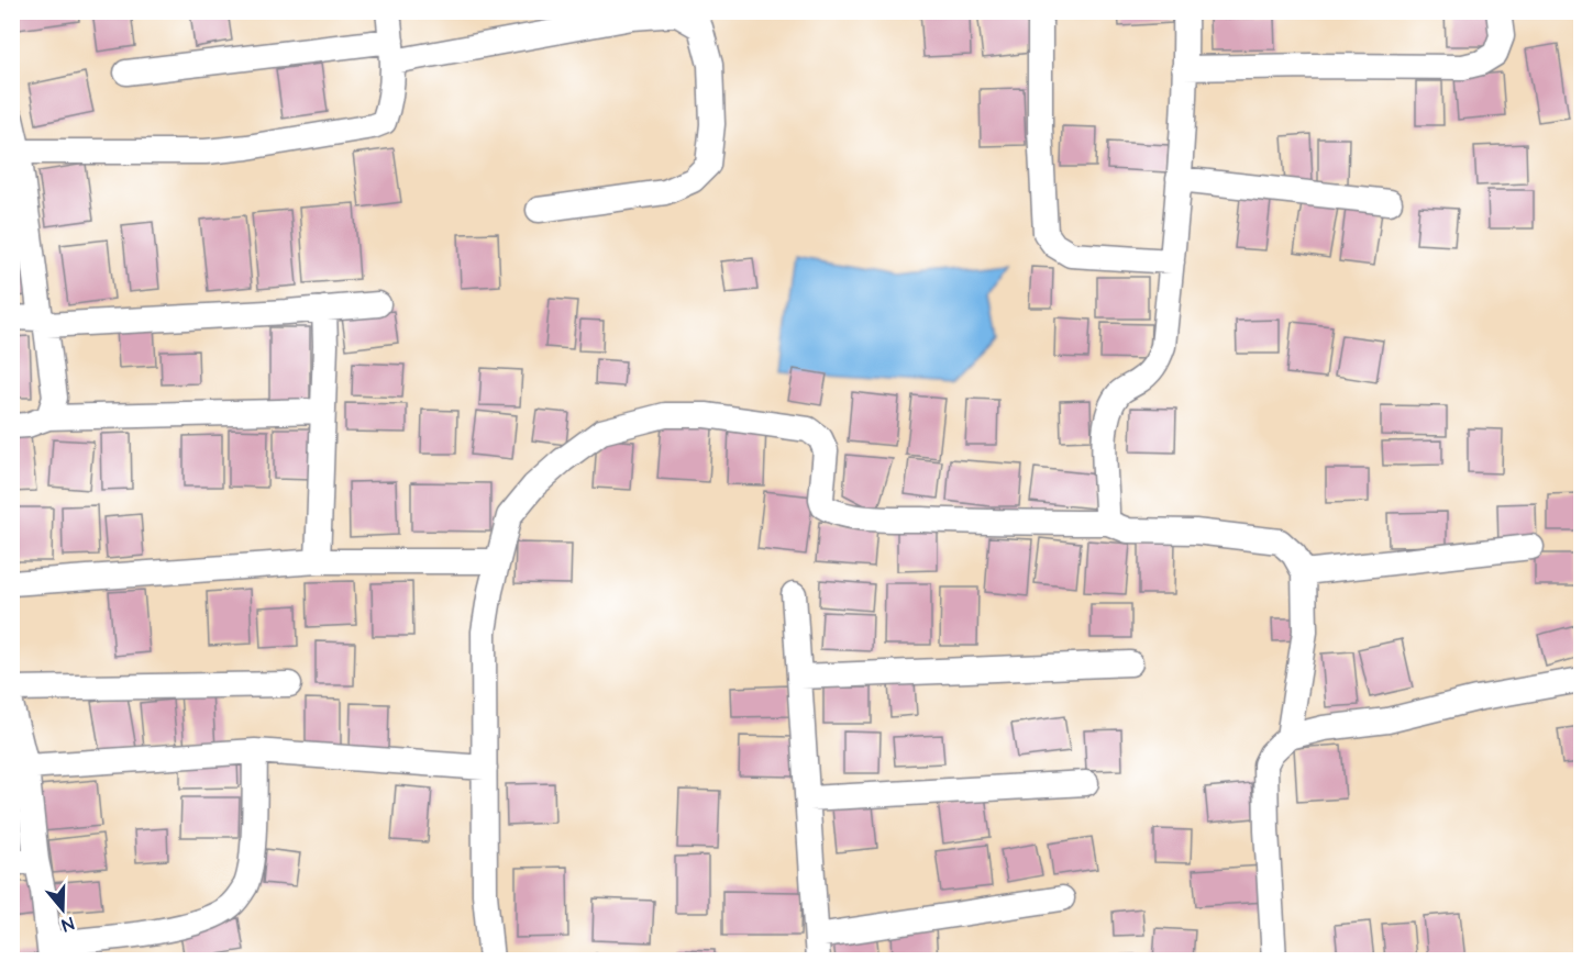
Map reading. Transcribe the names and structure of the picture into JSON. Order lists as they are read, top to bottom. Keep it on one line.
{"north":"bottom"}
